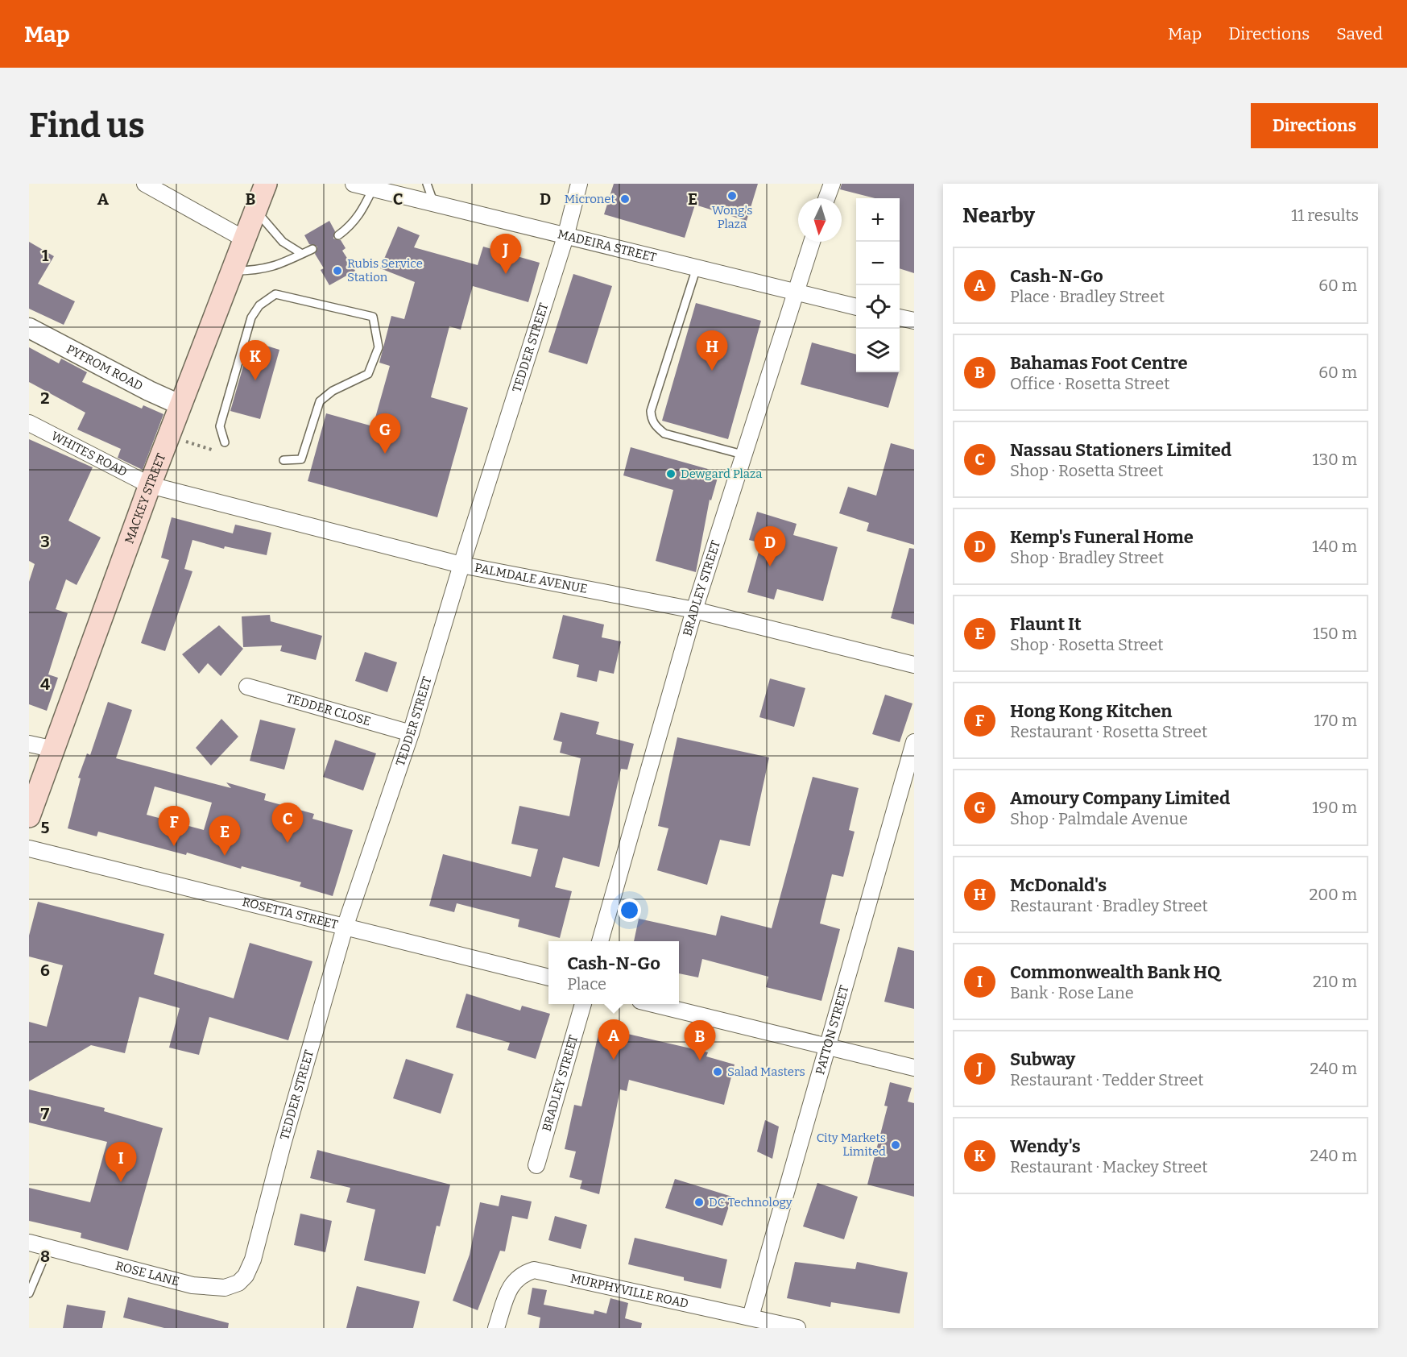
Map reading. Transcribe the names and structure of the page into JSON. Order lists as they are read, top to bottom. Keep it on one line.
{"streets":{"main road":["MACKEY STREET"],"street":["MADEIRA STREET","TEDDER STREET","PYFROM ROAD","WHITES ROAD","PALMDALE AVENUE","BRADLEY STREET","TEDDER CLOSE","ROSETTA STREET","PATTON STREET","ROSE LANE","MURPHYVILLE ROAD"]},"crossings":[["MADEIRA STREET","TEDDER STREET"],["MADEIRA STREET","BRADLEY STREET"],["TEDDER STREET","PALMDALE AVENUE"],["TEDDER STREET","TEDDER CLOSE"],["TEDDER STREET","ROSETTA STREET"],["TEDDER STREET","ROSE LANE"],["PYFROM ROAD","MACKEY STREET"],["WHITES ROAD","MACKEY STREET"],["WHITES ROAD","PALMDALE AVENUE"],["MACKEY STREET","PALMDALE AVENUE"],["PALMDALE AVENUE","BRADLEY STREET"],["PATTON STREET","MURPHYVILLE ROAD"]],"places":["Wong's Plaza","Micronet","Rubis Service Station","Dewgard Plaza","Salad Masters","City Markets Limited","DC Technology"],"north":"bottom","page":{"header":"Map","nav":["Map","Directions","Saved"],"buttons":"Directions","title":"Find us","heading":["Nearby","11 results"],"map_buttons":["+","−"],"pins":["J","H","K","G","D","C","F","E","A","B","I"],"list":[{"mark":"A","name":"Cash-N-Go","note":"Place · Bradley Street","value":"60 m"},{"mark":"B","name":"Bahamas Foot Centre","note":"Office · Rosetta Street","value":"60 m"},{"mark":"C","name":"Nassau Stationers Limited","note":"Shop · Rosetta Street","value":"130 m"},{"mark":"D","name":"Kemp's Funeral Home","note":"Shop · Bradley Street","value":"140 m"},{"mark":"E","name":"Flaunt It","note":"Shop · Rosetta Street","value":"150 m"},{"mark":"F","name":"Hong Kong Kitchen","note":"Restaurant · Rosetta Street","value":"170 m"},{"mark":"G","name":"Amoury Company Limited","note":"Shop · Palmdale Avenue","value":"190 m"},{"mark":"H","name":"McDonald's","note":"Restaurant · Bradley Street","value":"200 m"},{"mark":"I","name":"Commonwealth Bank HQ","note":"Bank · Rose Lane","value":"210 m"},{"mark":"J","name":"Subway","note":"Restaurant · Tedder Street","value":"240 m"},{"mark":"K","name":"Wendy's","note":"Restaurant · Mackey Street","value":"240 m"}],"popup":["Cash-N-Go","Place"]},"grid":{"columns":["A","B","C","D","E"],"rows":["1","2","3","4","5","6","7","8"]}}
